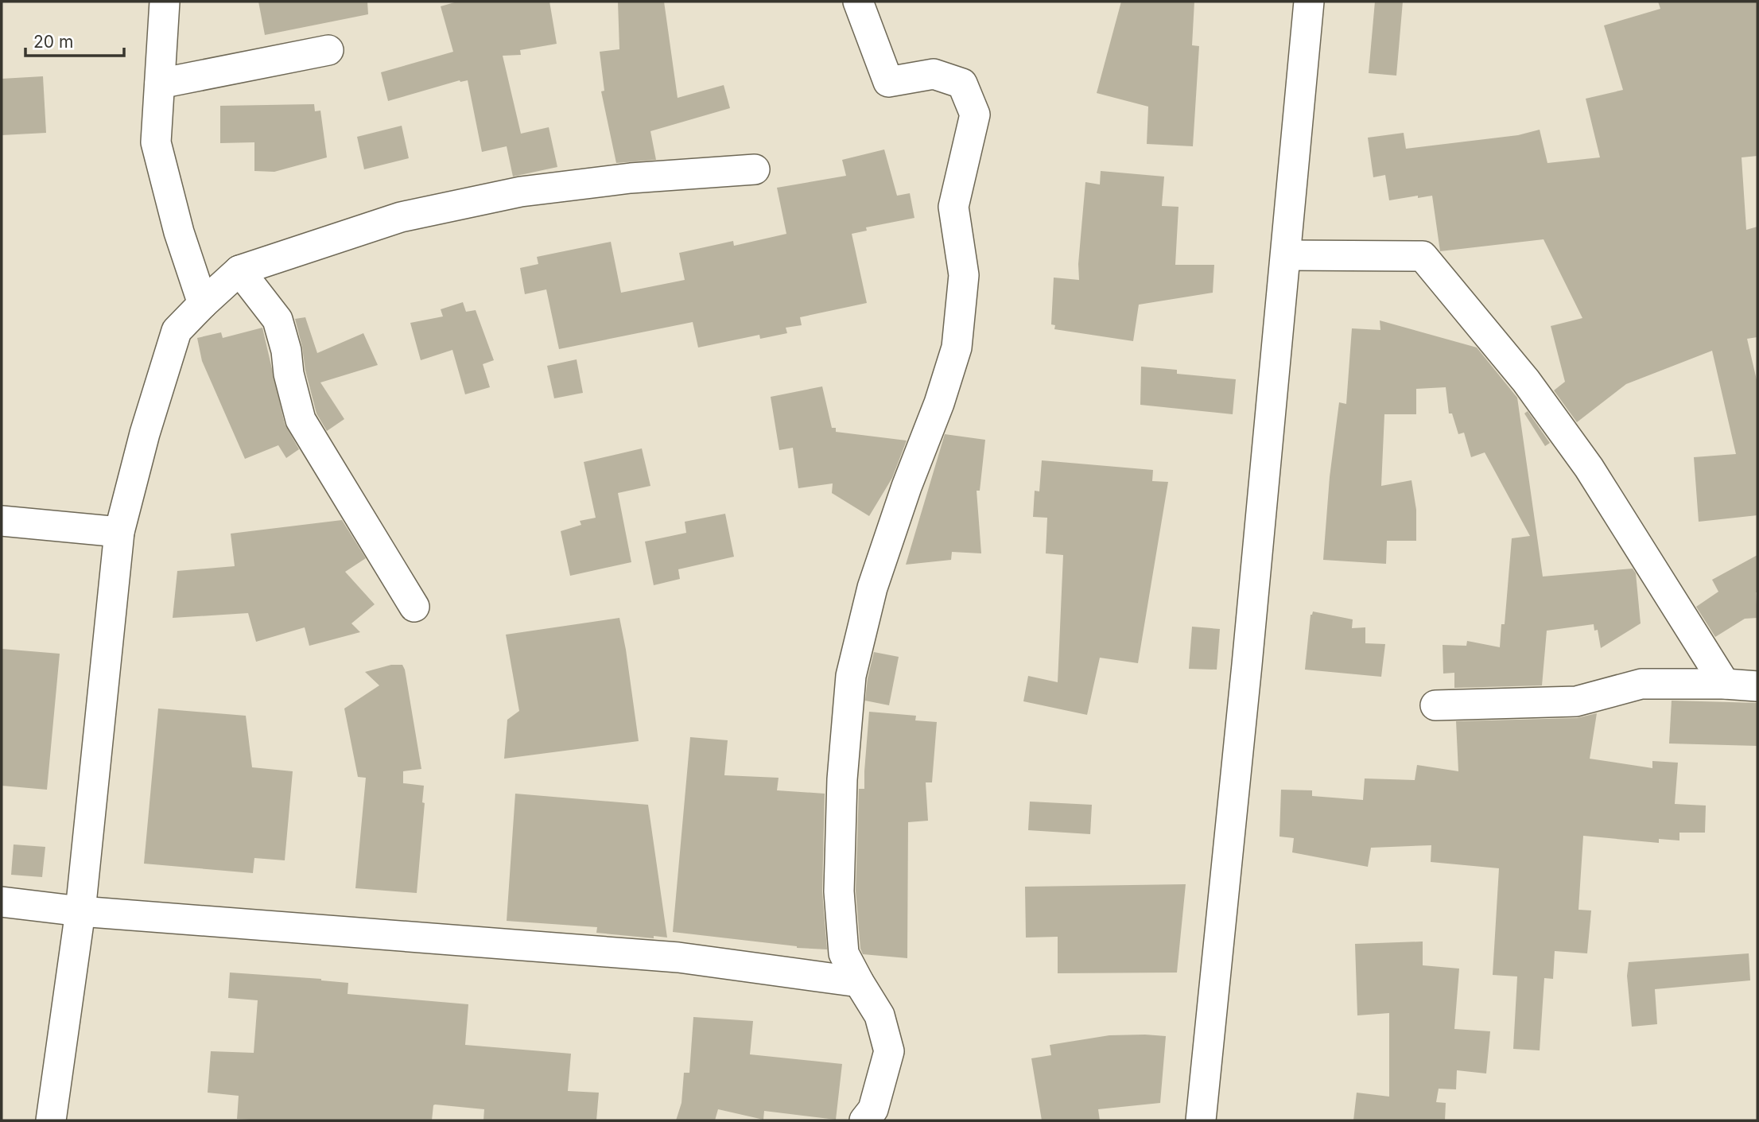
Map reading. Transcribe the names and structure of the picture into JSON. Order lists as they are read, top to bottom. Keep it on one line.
{"scale_bar":"20 m"}
